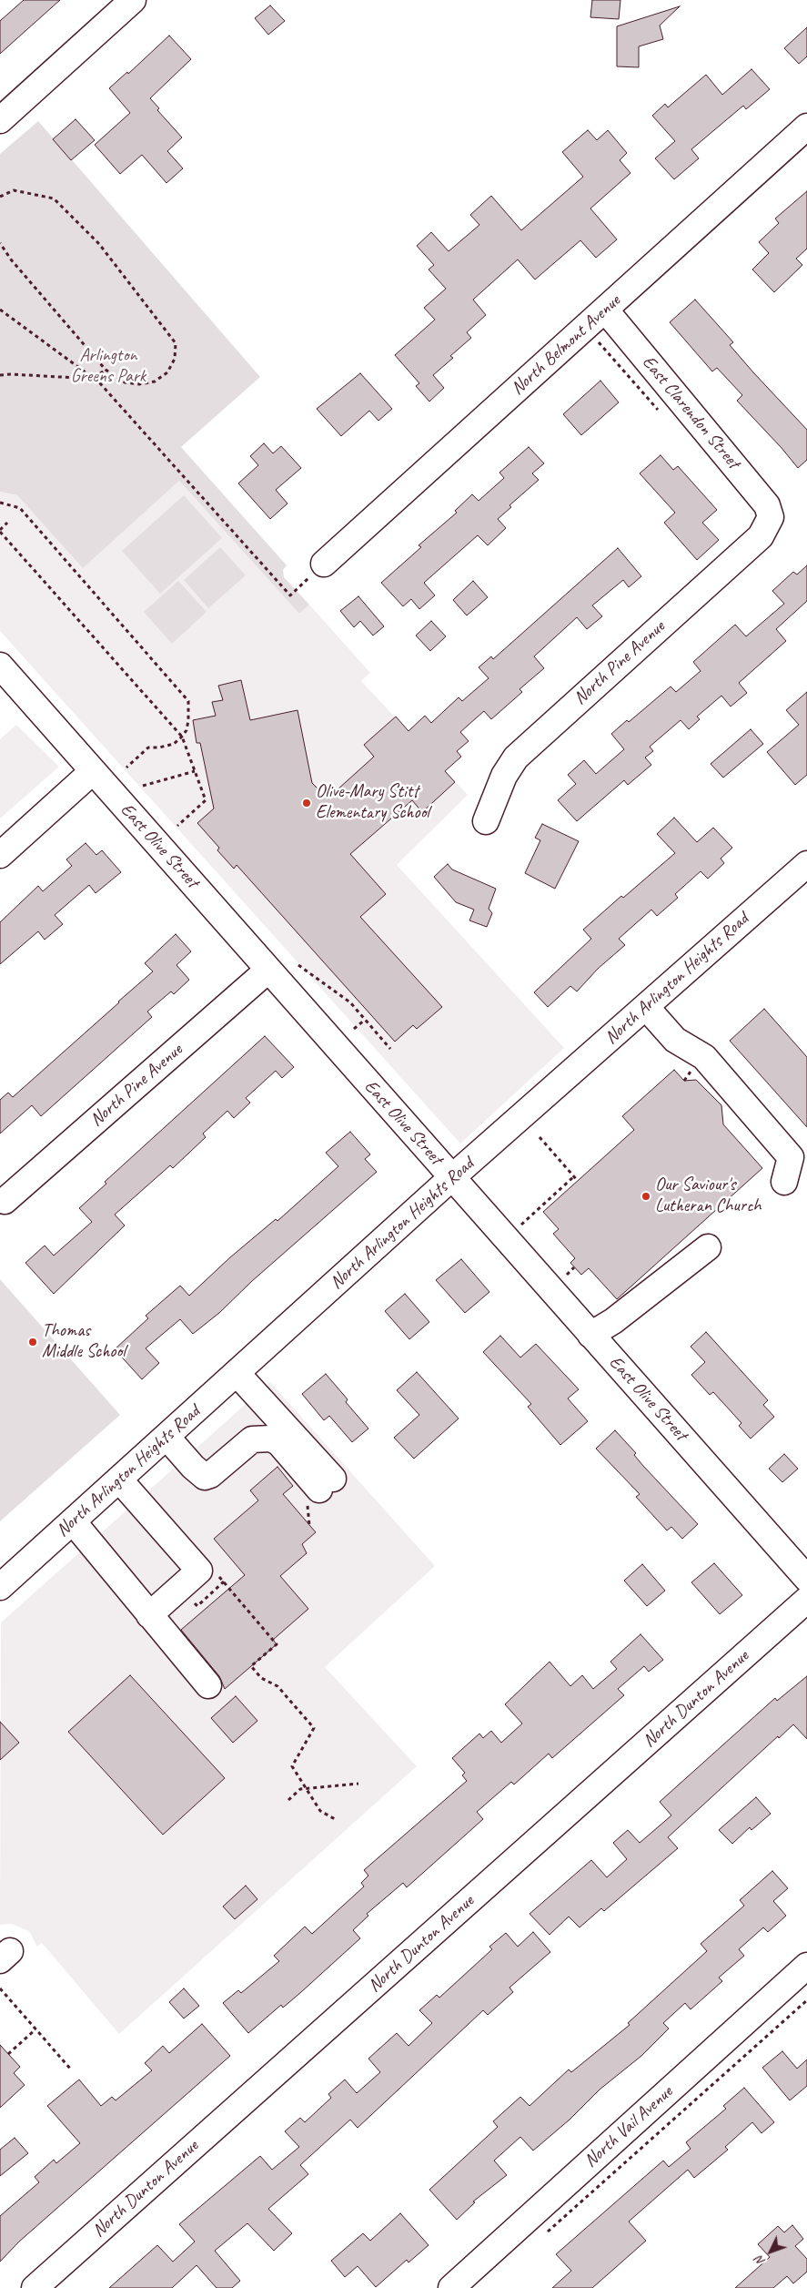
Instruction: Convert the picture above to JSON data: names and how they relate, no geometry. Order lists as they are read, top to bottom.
{
  "streets": {
    "street": [
      "North Belmont Avenue",
      "East Clarendon Street",
      "North Pine Avenue",
      "East Olive Street",
      "North Arlington Heights Road",
      "North Dunton Avenue",
      "North Vail Avenue"
    ]
  },
  "crossings": [
    ["North Belmont Avenue", "East Clarendon Street"],
    ["East Clarendon Street", "North Pine Avenue"],
    ["North Pine Avenue", "East Olive Street"],
    ["East Olive Street", "North Arlington Heights Road"]
  ],
  "parks": ["Arlington Greens Park"],
  "places": ["Olive-Mary Stitt Elementary School", "Our Saviour's Lutheran Church", "Thomas Middle School"],
  "north": "bottom left"
}
